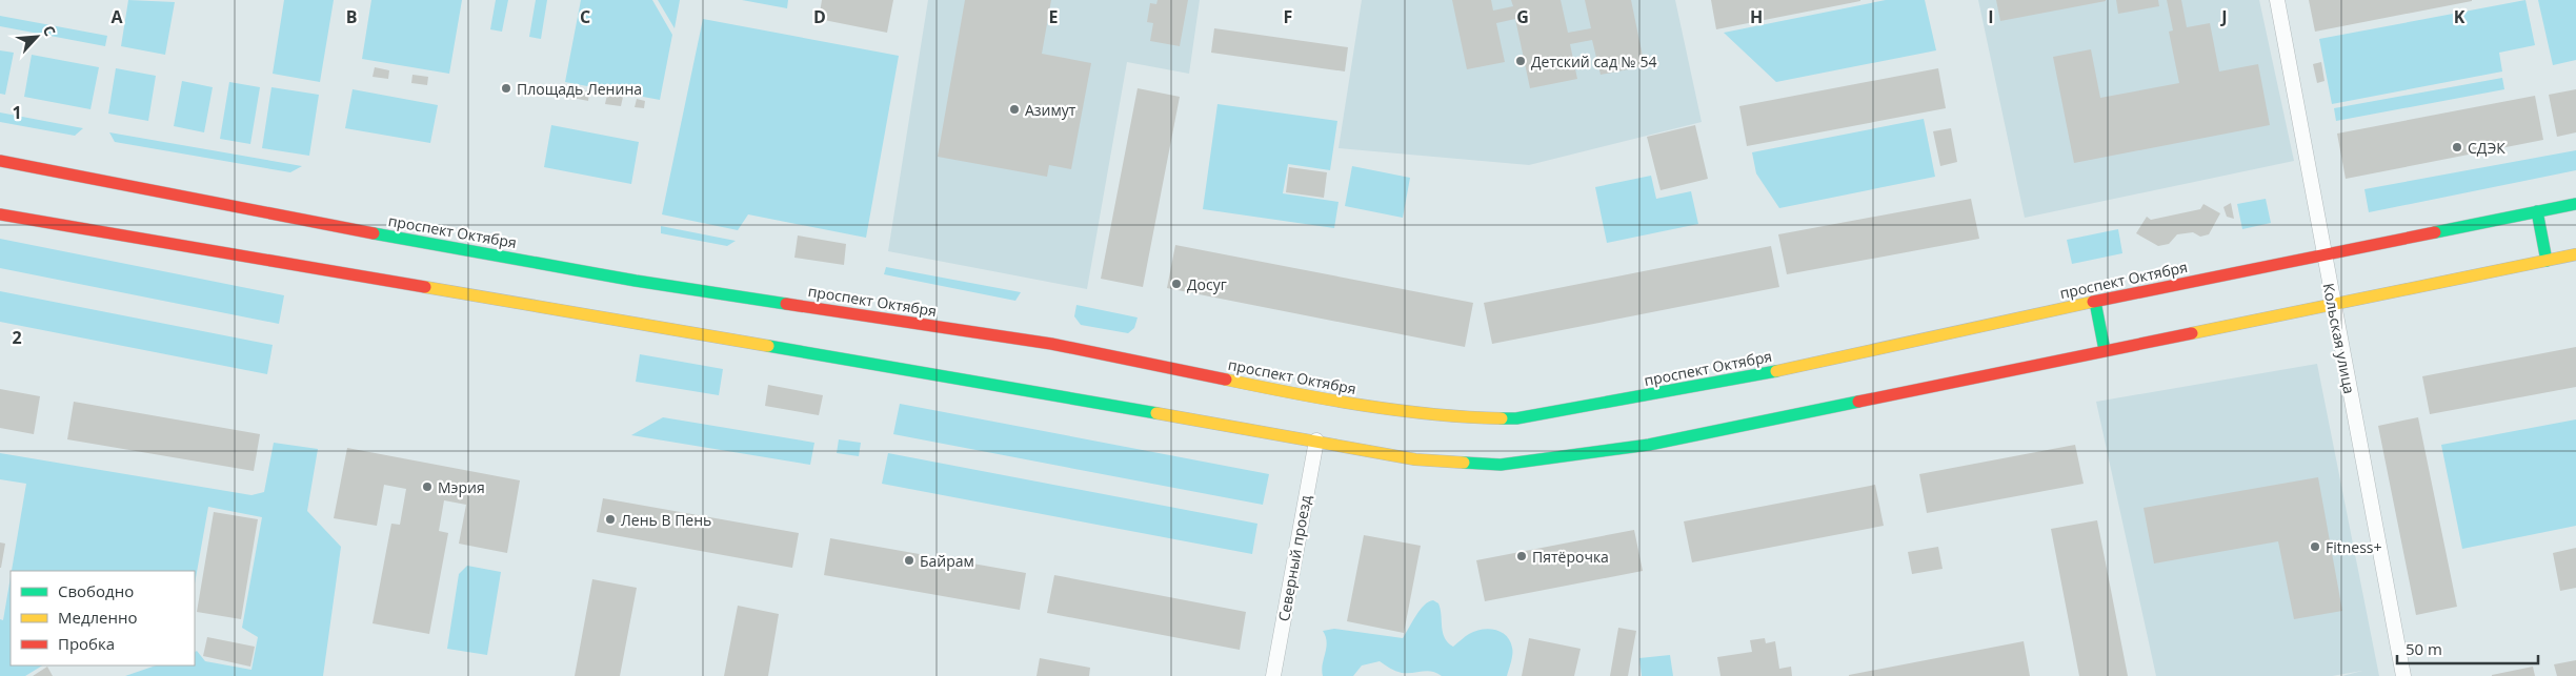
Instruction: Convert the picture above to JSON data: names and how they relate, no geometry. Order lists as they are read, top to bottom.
{
  "streets": {
    "main road": ["проспект Октября"],
    "street": ["Кольская улица", "Северный проезд"]
  },
  "crossings": [
    ["проспект Октября", "Кольская улица"]
  ],
  "places": [
    "Детский сад № 54",
    "Площадь Ленина",
    "Азимут",
    "СДЭК",
    "Досуг",
    "Мэрия",
    "Лень В Пень",
    "Fitness+",
    "Пятёрочка",
    "Байрам"
  ],
  "legend": ["Свободно", "Медленно", "Пробка"],
  "scale_bar": "50 m",
  "north": "top right",
  "grid": {
    "columns": [
      "A",
      "B",
      "C",
      "D",
      "E",
      "F",
      "G",
      "H",
      "I",
      "J",
      "K"
    ],
    "rows": ["1", "2"]
  }
}
